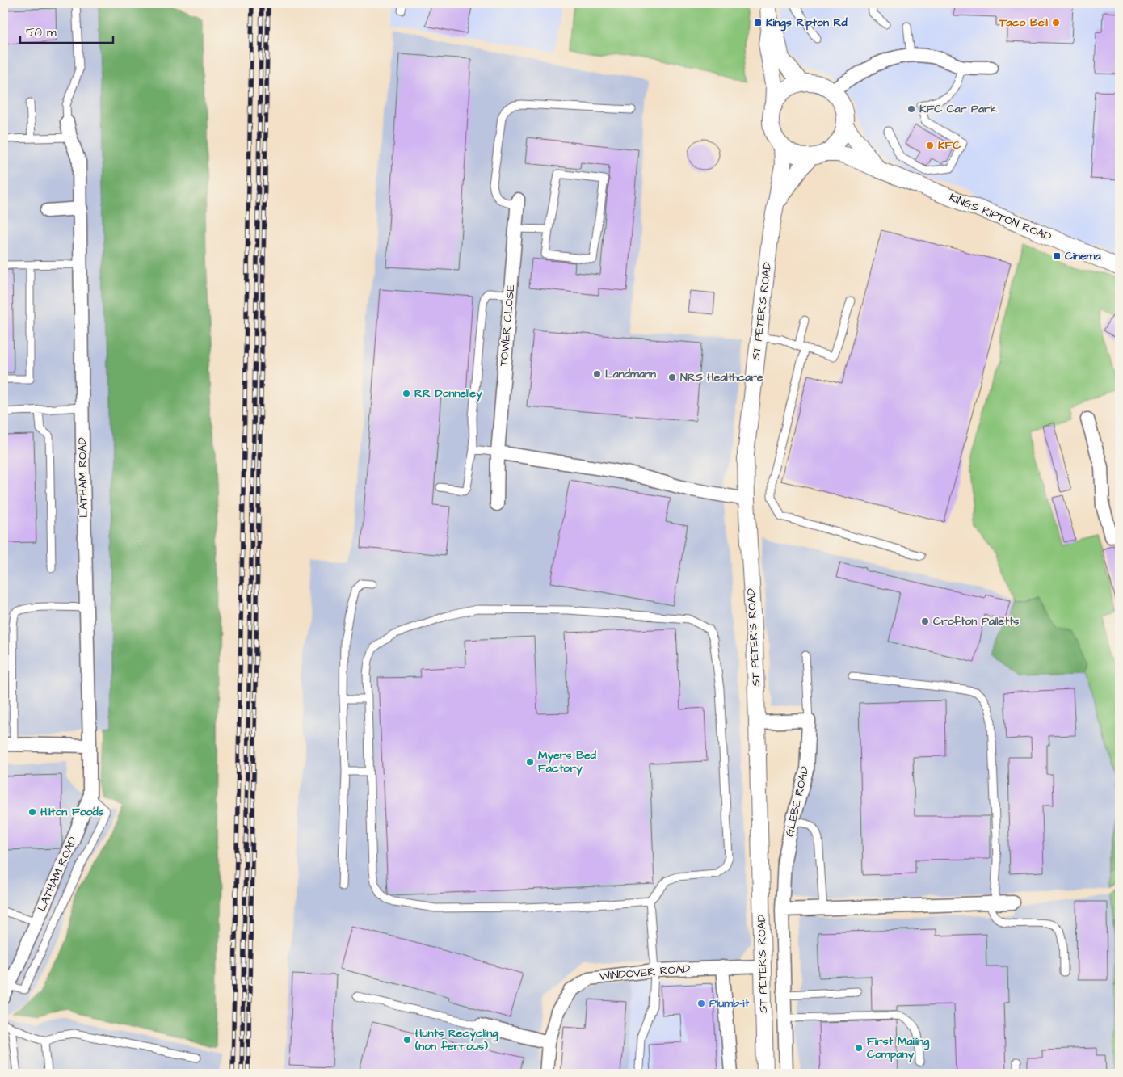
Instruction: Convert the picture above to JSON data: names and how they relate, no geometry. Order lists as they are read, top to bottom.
{
  "streets": {
    "street": [
      "KINGS RIPTON ROAD",
      "ST PETER'S ROAD",
      "TOWER CLOSE",
      "LATHAM ROAD",
      "GLEBE ROAD",
      "WINDOVER ROAD"
    ]
  },
  "crossings": [
    ["KINGS RIPTON ROAD", "ST PETER'S ROAD"],
    ["ST PETER'S ROAD", "WINDOVER ROAD"]
  ],
  "places": {
    "transit": ["Kings Ripton Rd", "Cinema"],
    "other": [
      "Taco Bell",
      "KFC Car Park",
      "KFC",
      "Landmann",
      "NRS Healthcare",
      "RR Donnelley",
      "Crofton Palletts",
      "Myers Bed Factory",
      "Hilton Foods",
      "Plumb-it",
      "Hunts Recycling (non ferrous)",
      "First Mailing Company"
    ]
  },
  "scale_bar": "50 m"
}
